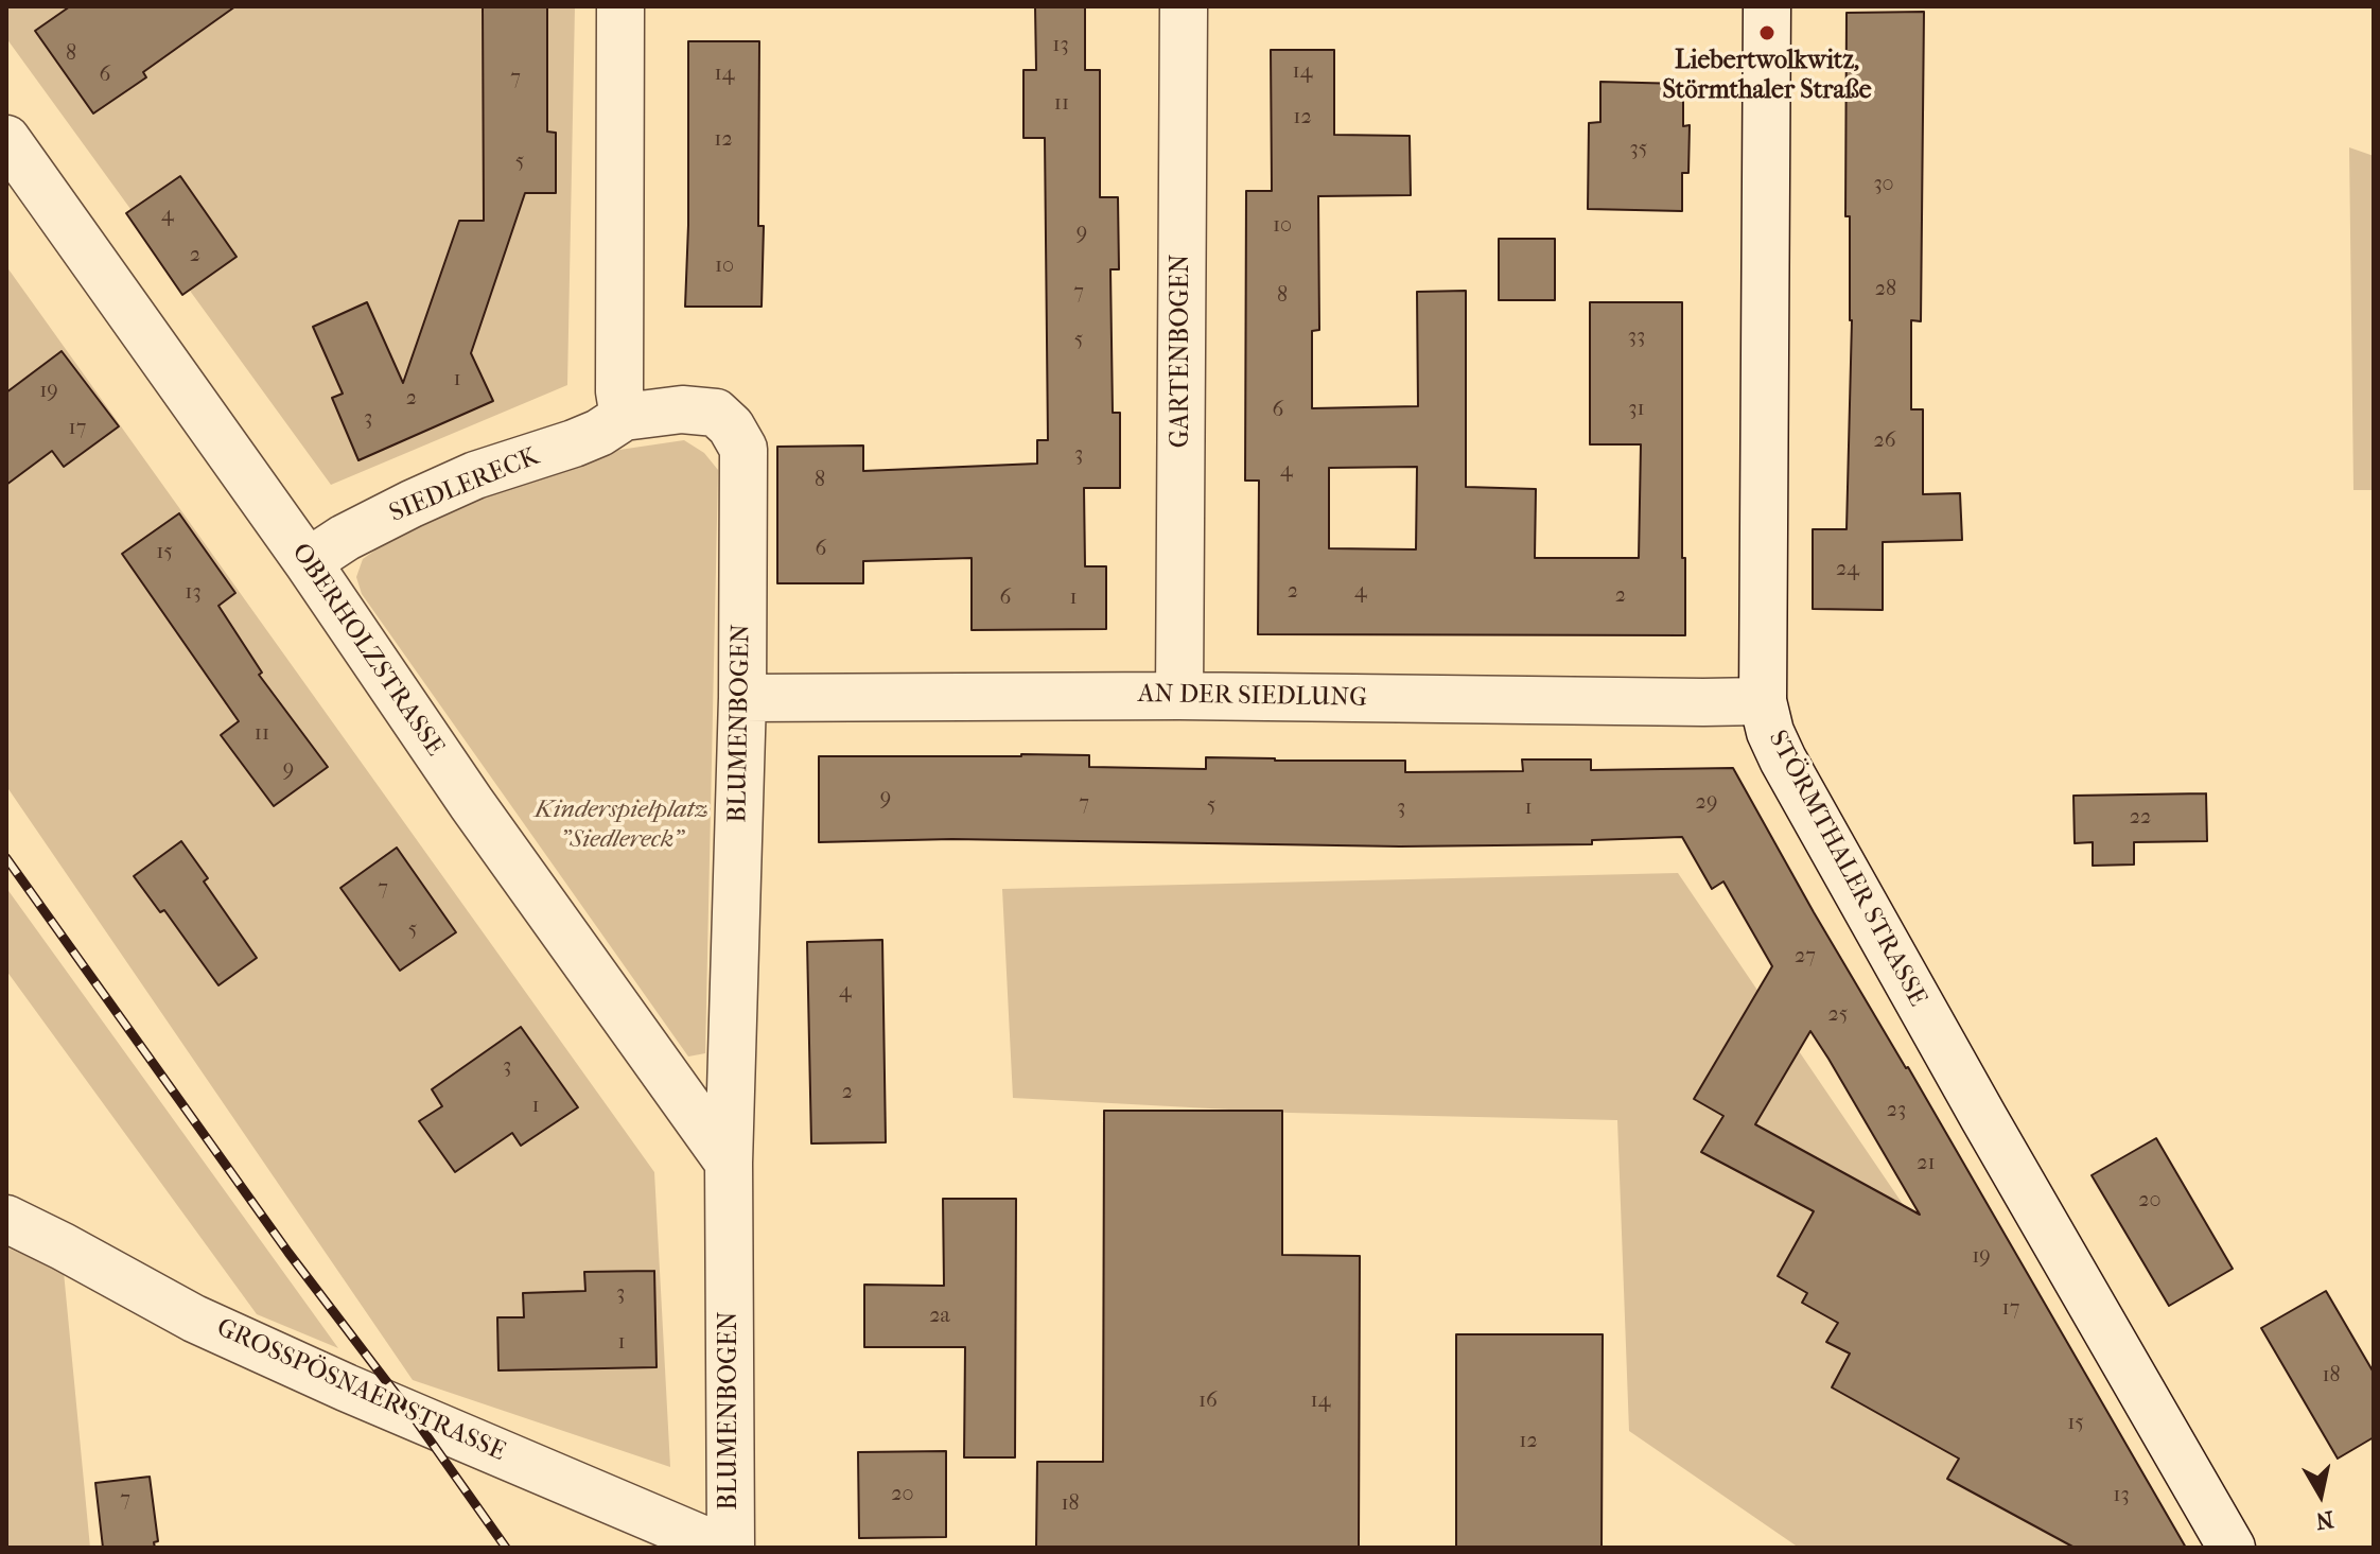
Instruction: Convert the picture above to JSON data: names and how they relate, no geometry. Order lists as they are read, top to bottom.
{
  "streets": {
    "street": [
      "GARTENBOGEN",
      "SIEDLERECK",
      "OBERHOLZSTRASSE",
      "AN DER SIEDLUNG",
      "BLUMENBOGEN",
      "STÖRMTHALER STRASSE",
      "GROSSPÖSNAER STRASSE"
    ]
  },
  "crossings": [
    ["GARTENBOGEN", "AN DER SIEDLUNG"],
    ["SIEDLERECK", "OBERHOLZSTRASSE"],
    ["SIEDLERECK", "BLUMENBOGEN"],
    ["OBERHOLZSTRASSE", "BLUMENBOGEN"],
    ["AN DER SIEDLUNG", "BLUMENBOGEN"],
    ["AN DER SIEDLUNG", "STÖRMTHALER STRASSE"]
  ],
  "parks": ["Kinderspielplatz \"Siedlereck\""],
  "places": ["Liebertwolkwitz, Störmthaler Straße"],
  "house_numbers": [
    "13",
    "8",
    "14",
    "14",
    "6",
    "7",
    "11",
    "12",
    "12",
    "35",
    "5",
    "30",
    "4",
    "10",
    "9",
    "2",
    "10",
    "28",
    "7",
    "8",
    "33",
    "5",
    "1",
    "19",
    "2",
    "31",
    "6",
    "3",
    "17",
    "26",
    "3",
    "4",
    "8",
    "6",
    "15",
    "24",
    "2",
    "4",
    "13",
    "2",
    "6",
    "1",
    "11",
    "9",
    "9",
    "29",
    "7",
    "5",
    "3",
    "1",
    "22",
    "7",
    "5",
    "27",
    "4",
    "25",
    "3",
    "2",
    "1",
    "23",
    "21",
    "20",
    "19",
    "3",
    "17",
    "2a",
    "1",
    "18",
    "16",
    "14",
    "15",
    "12",
    "20",
    "13",
    "7",
    "18"
  ],
  "north": "bottom"
}
